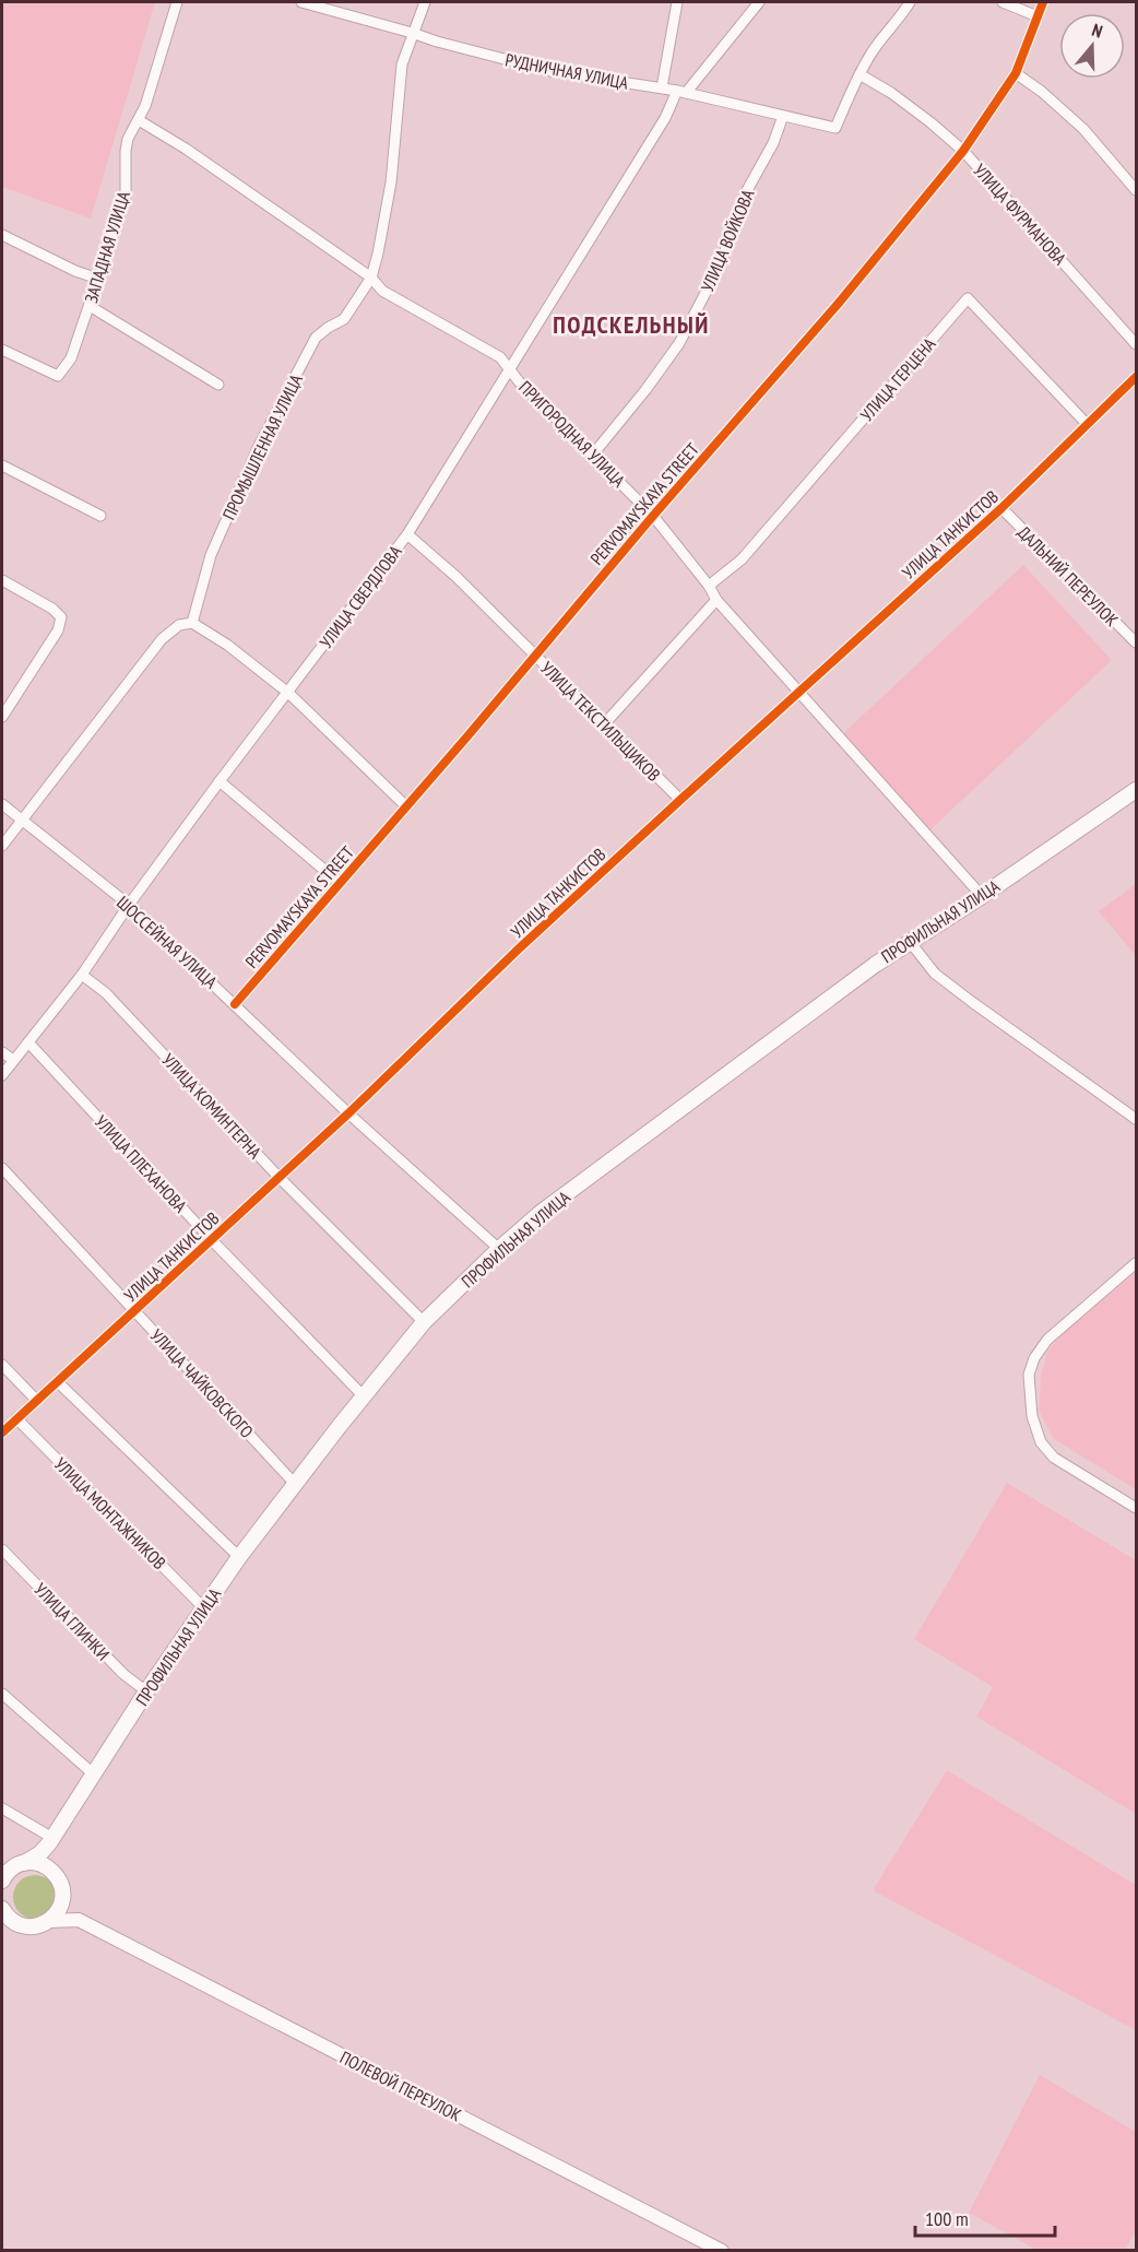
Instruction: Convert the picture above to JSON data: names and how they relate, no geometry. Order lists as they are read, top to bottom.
{
  "streets": {
    "main road": ["ПРОФИЛЬНАЯ УЛИЦА"],
    "street": [
      "РУДНИЧНАЯ УЛИЦА",
      "УЛИЦА ФУРМАНОВА",
      "УЛИЦА ВОЙКОВА",
      "ЗАПАДНАЯ УЛИЦА",
      "УЛИЦА ГЕРЦЕНА",
      "ПРИГОРОДНАЯ УЛИЦА",
      "ПРОМЫШЛЕННАЯ УЛИЦА",
      "PERVOMAYSKAYA STREET",
      "УЛИЦА ТАНКИСТОВ",
      "ДАЛЬНИЙ ПЕРЕУЛОК",
      "УЛИЦА СВЕРДЛОВА",
      "УЛИЦА ТЕКСТИЛЬЩИКОВ",
      "ШОССЕЙНАЯ УЛИЦА",
      "УЛИЦА КОМИНТЕРНА",
      "УЛИЦА ПЛЕХАНОВА",
      "УЛИЦА ЧАЙКОВСКОГО",
      "УЛИЦА МОНТАЖНИКОВ",
      "УЛИЦА ГЛИНКИ",
      "ПОЛЕВОЙ ПЕРЕУЛОК"
    ]
  },
  "crossings": [
    ["РУДНИЧНАЯ УЛИЦА", "УЛИЦА ФУРМАНОВА"],
    ["РУДНИЧНАЯ УЛИЦА", "УЛИЦА ВОЙКОВА"],
    ["РУДНИЧНАЯ УЛИЦА", "ПРОМЫШЛЕННАЯ УЛИЦА"],
    ["РУДНИЧНАЯ УЛИЦА", "УЛИЦА СВЕРДЛОВА"],
    ["УЛИЦА ФУРМАНОВА", "PERVOMAYSKAYA STREET"],
    ["УЛИЦА ВОЙКОВА", "ПРИГОРОДНАЯ УЛИЦА"],
    ["ЗАПАДНАЯ УЛИЦА", "ПРИГОРОДНАЯ УЛИЦА"],
    ["УЛИЦА ГЕРЦЕНА", "ПРИГОРОДНАЯ УЛИЦА"],
    ["УЛИЦА ГЕРЦЕНА", "УЛИЦА ТАНКИСТОВ"],
    ["ПРИГОРОДНАЯ УЛИЦА", "ПРОМЫШЛЕННАЯ УЛИЦА"],
    ["ПРИГОРОДНАЯ УЛИЦА", "PERVOMAYSKAYA STREET"],
    ["ПРИГОРОДНАЯ УЛИЦА", "УЛИЦА ТАНКИСТОВ"],
    ["ПРИГОРОДНАЯ УЛИЦА", "УЛИЦА СВЕРДЛОВА"],
    ["ПРИГОРОДНАЯ УЛИЦА", "ПРОФИЛЬНАЯ УЛИЦА"],
    ["PERVOMAYSKAYA STREET", "УЛИЦА СВЕРДЛОВА"],
    ["PERVOMAYSKAYA STREET", "УЛИЦА ТЕКСТИЛЬЩИКОВ"],
    ["PERVOMAYSKAYA STREET", "ШОССЕЙНАЯ УЛИЦА"],
    ["УЛИЦА ТАНКИСТОВ", "ДАЛЬНИЙ ПЕРЕУЛОК"],
    ["УЛИЦА ТАНКИСТОВ", "УЛИЦА ТЕКСТИЛЬЩИКОВ"],
    ["УЛИЦА ТАНКИСТОВ", "ШОССЕЙНАЯ УЛИЦА"],
    ["УЛИЦА ТАНКИСТОВ", "УЛИЦА КОМИНТЕРНА"],
    ["УЛИЦА ТАНКИСТОВ", "УЛИЦА ПЛЕХАНОВА"],
    ["УЛИЦА ТАНКИСТОВ", "УЛИЦА ЧАЙКОВСКОГО"],
    ["УЛИЦА ТАНКИСТОВ", "УЛИЦА МОНТАЖНИКОВ"],
    ["УЛИЦА СВЕРДЛОВА", "УЛИЦА ТЕКСТИЛЬЩИКОВ"],
    ["УЛИЦА СВЕРДЛОВА", "ШОССЕЙНАЯ УЛИЦА"],
    ["УЛИЦА СВЕРДЛОВА", "УЛИЦА КОМИНТЕРНА"],
    ["УЛИЦА СВЕРДЛОВА", "УЛИЦА ПЛЕХАНОВА"],
    ["ПРОФИЛЬНАЯ УЛИЦА", "ШОССЕЙНАЯ УЛИЦА"],
    ["ПРОФИЛЬНАЯ УЛИЦА", "УЛИЦА КОМИНТЕРНА"],
    ["ПРОФИЛЬНАЯ УЛИЦА", "УЛИЦА ПЛЕХАНОВА"],
    ["ПРОФИЛЬНАЯ УЛИЦА", "УЛИЦА ЧАЙКОВСКОГО"],
    ["ПРОФИЛЬНАЯ УЛИЦА", "УЛИЦА МОНТАЖНИКОВ"],
    ["ПРОФИЛЬНАЯ УЛИЦА", "УЛИЦА ГЛИНКИ"]
  ],
  "districts": ["ПОДСКЕЛЬНЫЙ"],
  "scale_bar": "100 m",
  "north": "top"
}
